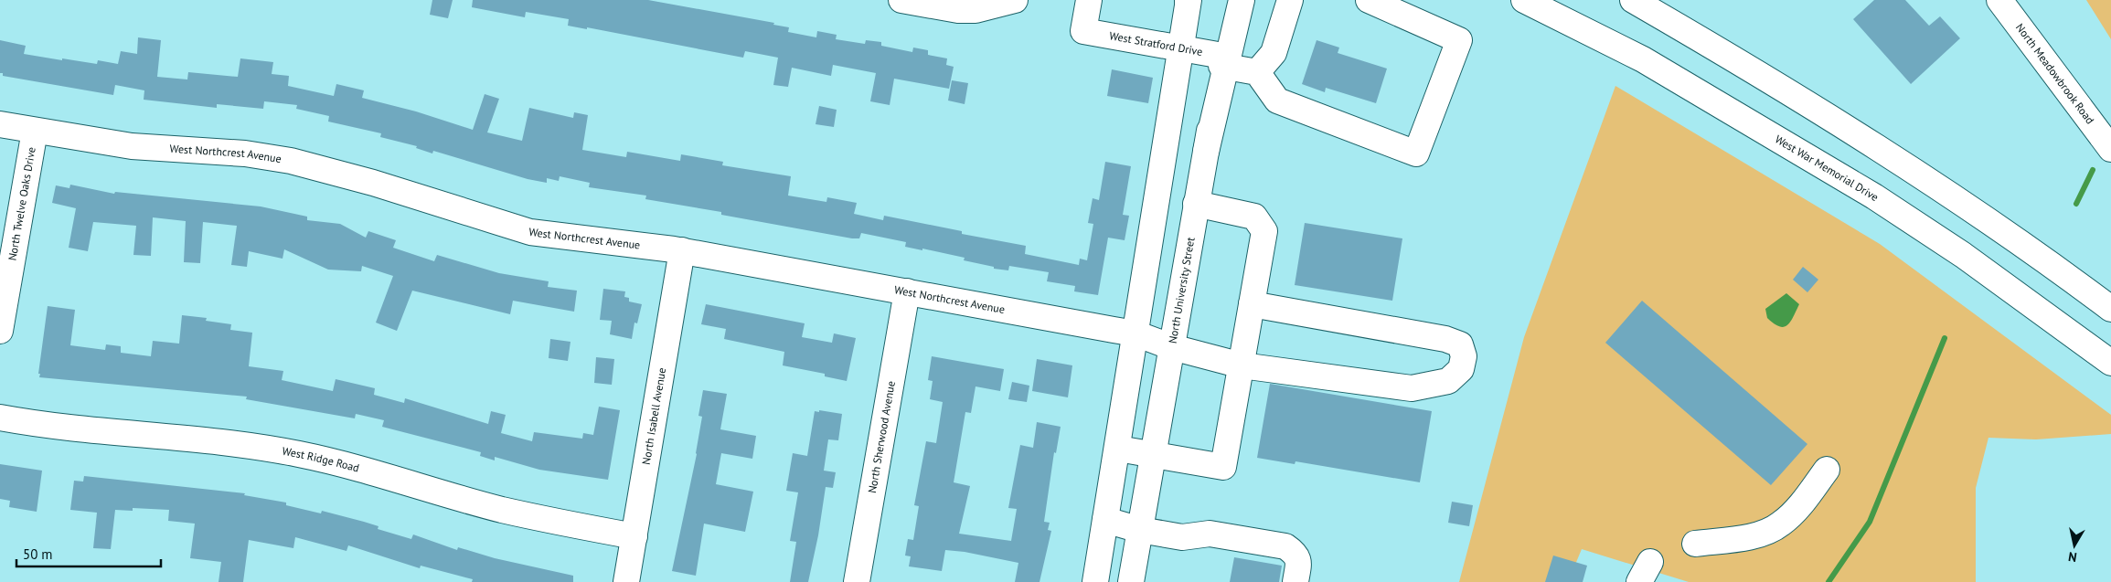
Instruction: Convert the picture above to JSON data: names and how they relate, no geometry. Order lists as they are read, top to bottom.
{
  "streets": {
    "main road": [
      "West Stratford Drive",
      "North Meadowbrook Road",
      "West Northcrest Avenue",
      "West War Memorial Drive",
      "North Twelve Oaks Drive",
      "North University Street",
      "North Isabell Avenue",
      "North Sherwood Avenue",
      "West Ridge Road"
    ]
  },
  "crossings": [
    ["West Stratford Drive", "North University Street"],
    ["West Northcrest Avenue", "North Twelve Oaks Drive"],
    ["West Northcrest Avenue", "North University Street"],
    ["West Northcrest Avenue", "North Isabell Avenue"],
    ["West Northcrest Avenue", "North Sherwood Avenue"],
    ["North Isabell Avenue", "West Ridge Road"]
  ],
  "scale_bar": "50 m",
  "north": "bottom"
}
